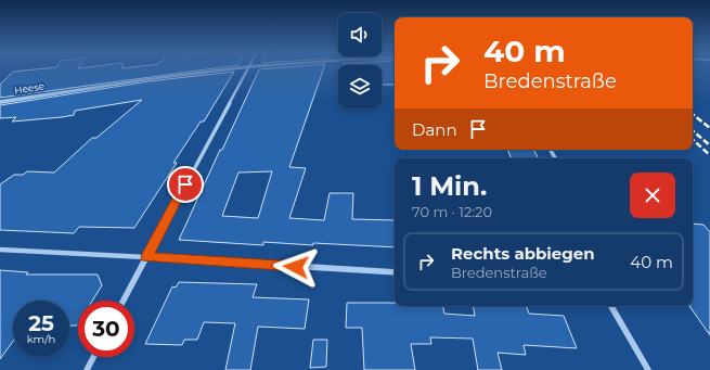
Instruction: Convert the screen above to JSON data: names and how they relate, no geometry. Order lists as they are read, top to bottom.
{
  "streets": {
    "street": ["Heese"]
  },
  "page": {
    "turn": ["40 m", "Bredenstraße"],
    "then": "Dann",
    "heading": ["1 Min.", "70 m · 12:20"],
    "list": [
      {
        "name": "Rechts abbiegen",
        "note": "Bredenstraße",
        "value": "40 m"
      }
    ],
    "speed": "25 km/h",
    "limit": "30"
  }
}
